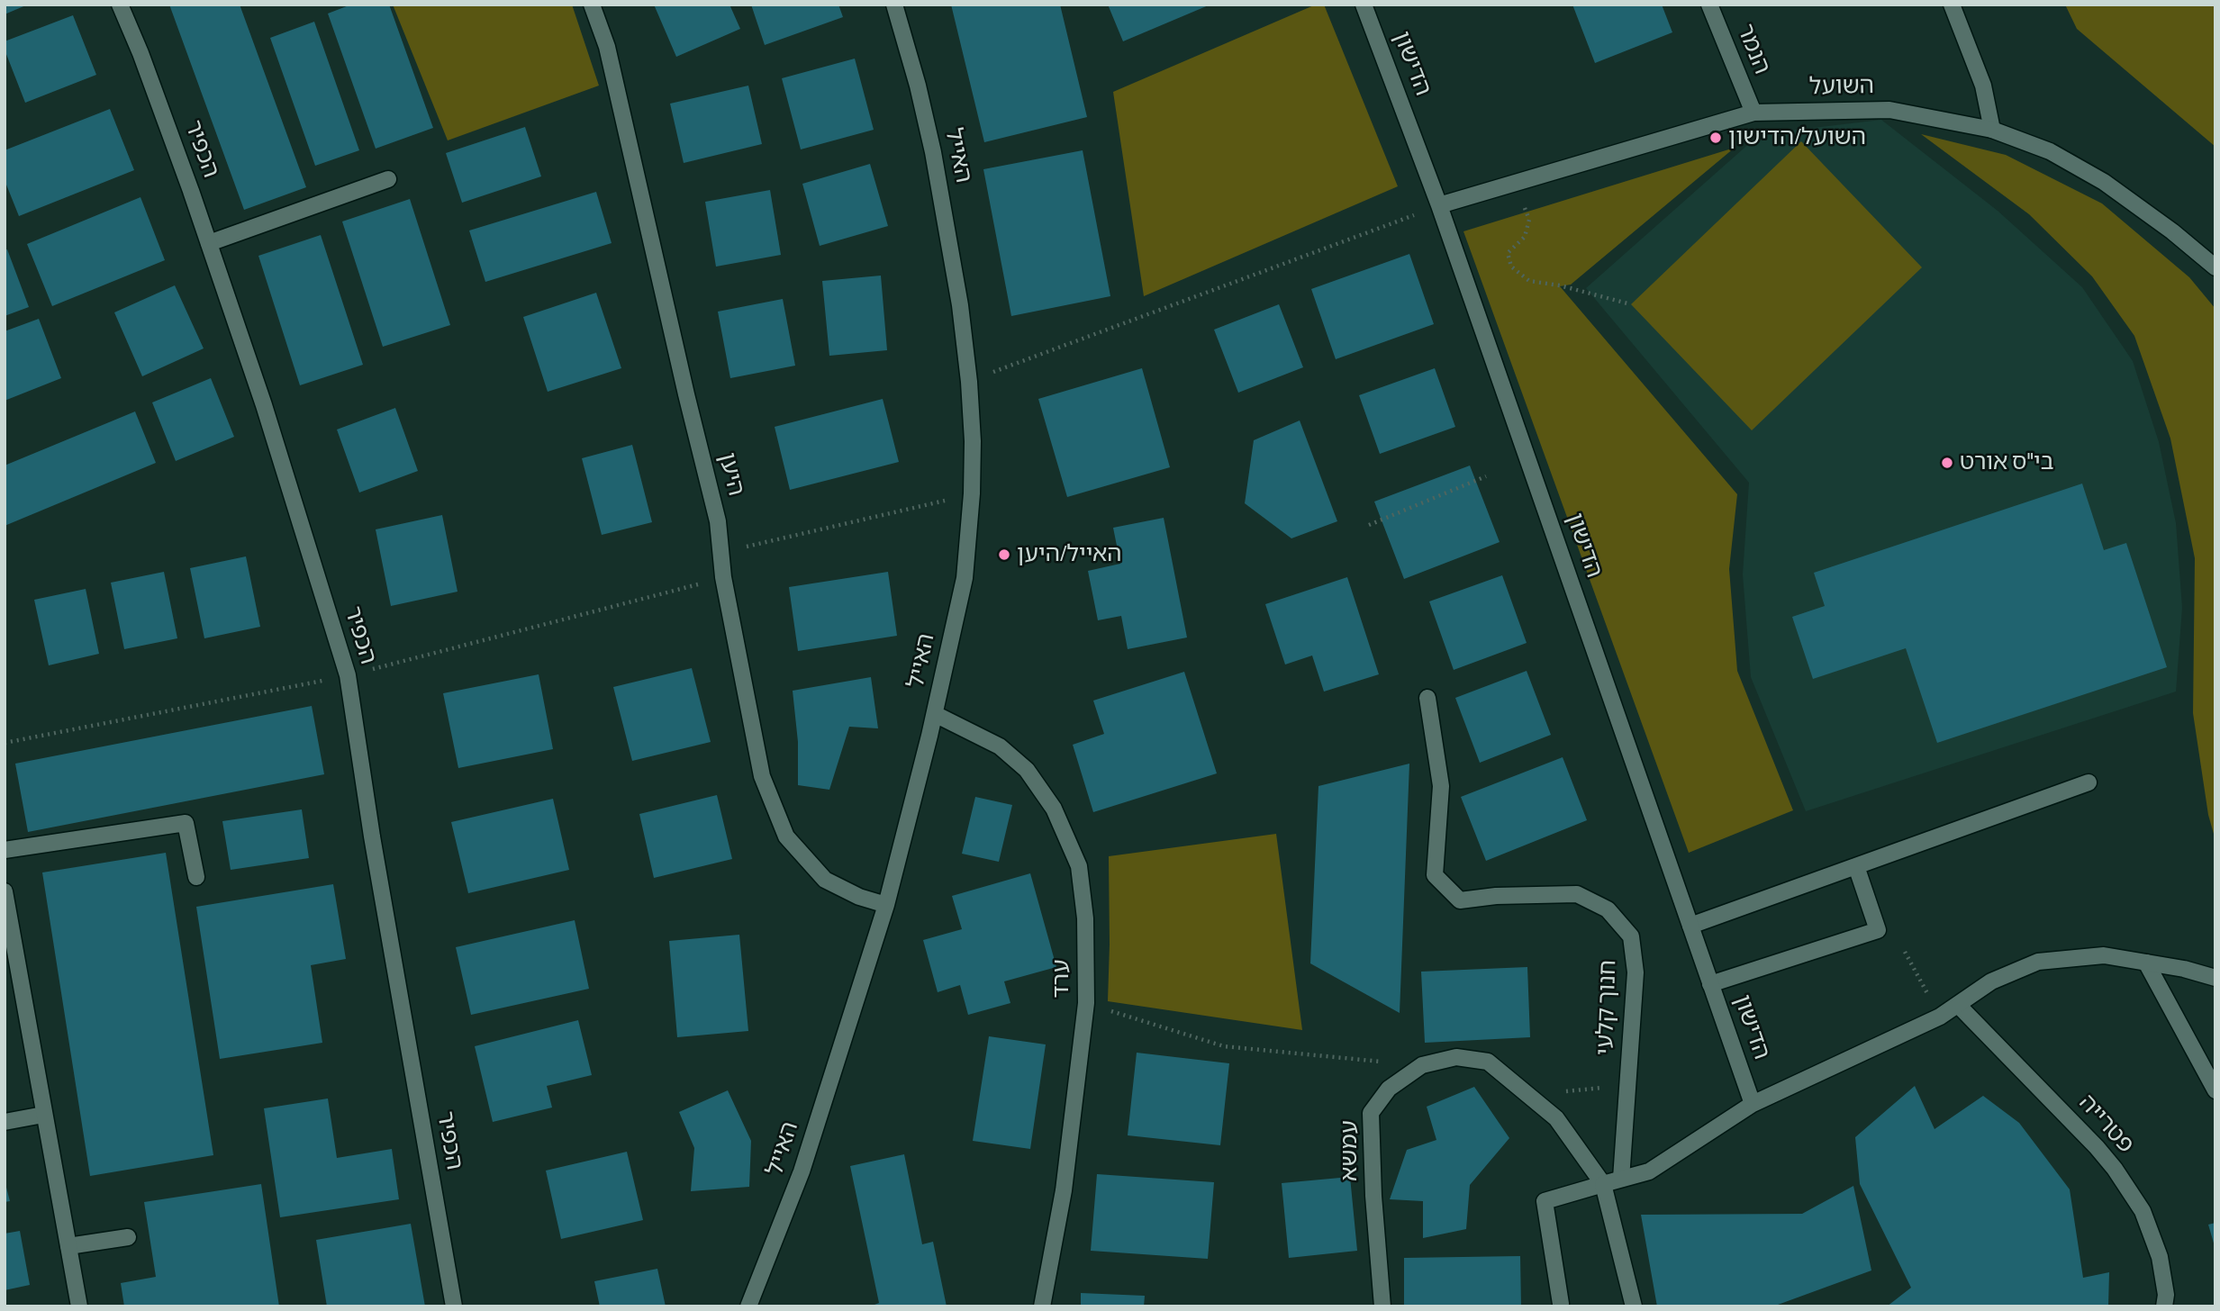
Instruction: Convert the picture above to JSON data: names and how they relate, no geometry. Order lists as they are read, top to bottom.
{
  "streets": {
    "street": [
      "הנמר",
      "הדישון",
      "השועל",
      "הכפיר",
      "האייל",
      "היען",
      "ערד",
      "חנוך קלעי",
      "פטרייה",
      "עמשא"
    ]
  },
  "crossings": [
    ["הנמר", "השועל"],
    ["הדישון", "השועל"],
    ["האייל", "היען"],
    ["האייל", "ערד"]
  ],
  "places": ["השועל/הדישון", "בי\"ס אורט", "האייל/היען"]
}
